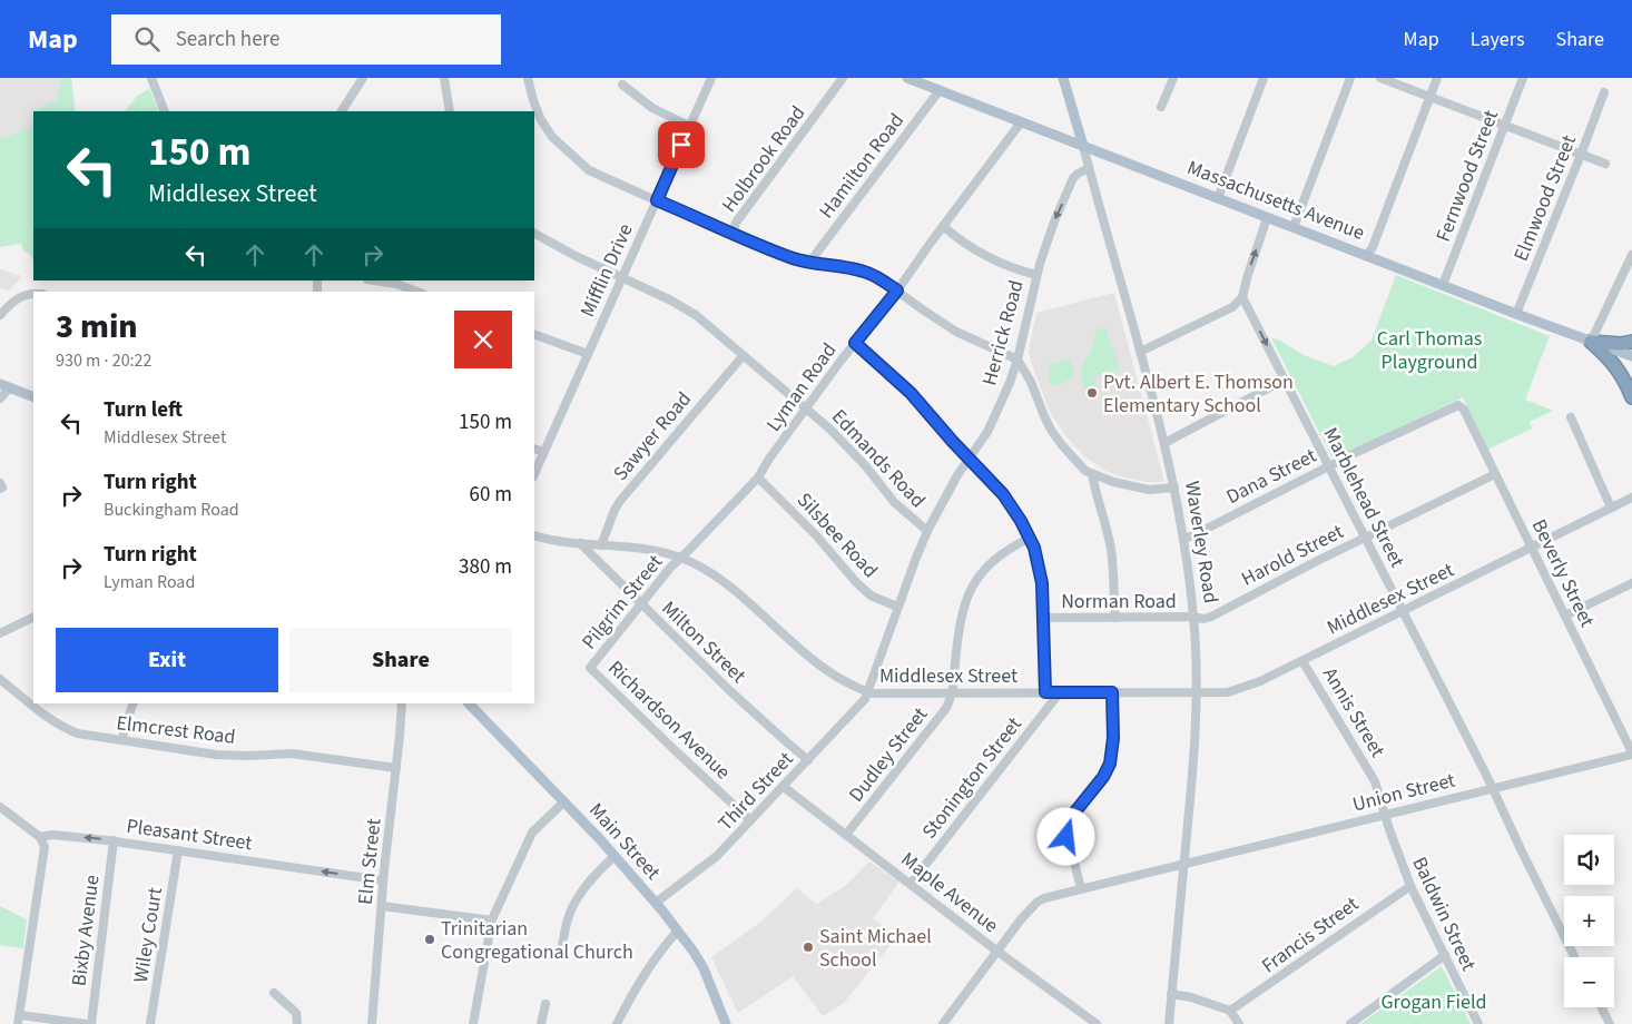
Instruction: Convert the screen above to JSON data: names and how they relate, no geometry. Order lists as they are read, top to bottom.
{
  "streets": {
    "main road": ["Massachusetts Avenue", "Waverley Road", "Main Street"],
    "street": [
      "Holbrook Road",
      "Hamilton Road",
      "Fernwood Street",
      "Elmwood Street",
      "Mifflin Drive",
      "Herrick Road",
      "Lyman Road",
      "Sawyer Road",
      "Edmands Road",
      "Dana Street",
      "Marblehead Street",
      "Silsbee Road",
      "Harold Street",
      "Beverly Street",
      "Middlesex Street",
      "Norman Road",
      "Pilgrim Street",
      "Milton Street",
      "Annis Street",
      "Richardson Avenue",
      "Elmcrest Road",
      "Dudley Street",
      "Stonington Street",
      "Third Street",
      "Union Street",
      "Pleasant Street",
      "Elm Street",
      "Maple Avenue",
      "Baldwin Street",
      "Bixby Avenue",
      "Wiley Court",
      "Francis Street"
    ]
  },
  "crossings": [
    ["Hamilton Road", "Massachusetts Avenue"],
    ["Fernwood Street", "Massachusetts Avenue"],
    ["Elmwood Street", "Massachusetts Avenue"],
    ["Massachusetts Avenue", "Lyman Road"],
    ["Massachusetts Avenue", "Waverley Road"],
    ["Mifflin Drive", "Edmands Road"],
    ["Herrick Road", "Edmands Road"],
    ["Herrick Road", "Silsbee Road"],
    ["Herrick Road", "Waverley Road"],
    ["Herrick Road", "Middlesex Street"],
    ["Herrick Road", "Third Street"],
    ["Lyman Road", "Edmands Road"],
    ["Lyman Road", "Silsbee Road"],
    ["Lyman Road", "Middlesex Street"],
    ["Lyman Road", "Pilgrim Street"],
    ["Sawyer Road", "Edmands Road"],
    ["Sawyer Road", "Middlesex Street"],
    ["Dana Street", "Marblehead Street"],
    ["Dana Street", "Waverley Road"],
    ["Dana Street", "Beverly Street"],
    ["Marblehead Street", "Harold Street"],
    ["Marblehead Street", "Middlesex Street"],
    ["Marblehead Street", "Union Street"],
    ["Waverley Road", "Harold Street"],
    ["Waverley Road", "Middlesex Street"],
    ["Waverley Road", "Norman Road"],
    ["Waverley Road", "Union Street"],
    ["Harold Street", "Beverly Street"],
    ["Harold Street", "Norman Road"],
    ["Beverly Street", "Middlesex Street"],
    ["Beverly Street", "Union Street"],
    ["Middlesex Street", "Pilgrim Street"],
    ["Middlesex Street", "Milton Street"],
    ["Middlesex Street", "Annis Street"],
    ["Middlesex Street", "Dudley Street"],
    ["Middlesex Street", "Stonington Street"],
    ["Middlesex Street", "Third Street"],
    ["Pilgrim Street", "Milton Street"],
    ["Pilgrim Street", "Richardson Avenue"],
    ["Milton Street", "Third Street"],
    ["Annis Street", "Union Street"],
    ["Annis Street", "Baldwin Street"],
    ["Richardson Avenue", "Third Street"],
    ["Elmcrest Road", "Elm Street"],
    ["Dudley Street", "Maple Avenue"],
    ["Stonington Street", "Maple Avenue"],
    ["Third Street", "Main Street"],
    ["Third Street", "Maple Avenue"],
    ["Union Street", "Maple Avenue"],
    ["Union Street", "Baldwin Street"],
    ["Pleasant Street", "Elm Street"],
    ["Pleasant Street", "Bixby Avenue"],
    ["Pleasant Street", "Wiley Court"],
    ["Baldwin Street", "Francis Street"]
  ],
  "one_way": ["Pleasant Street"],
  "parks": ["Carl Thomas Playground", "Grogan Field"],
  "places": ["Pvt. Albert E. Thomson Elementary School", "Trinitarian Congregational Church", "Saint Michael School"],
  "page": {
    "header": "Map",
    "search": "Search here",
    "nav": ["Map", "Layers", "Share"],
    "turn": ["150 m", "Middlesex Street"],
    "heading": ["3 min", "930 m · 20:22"],
    "list": [
      {
        "name": "Turn left",
        "note": "Middlesex Street",
        "value": "150 m"
      },
      {
        "name": "Turn right",
        "note": "Buckingham Road",
        "value": "60 m"
      },
      {
        "name": "Turn right",
        "note": "Lyman Road",
        "value": "380 m"
      }
    ],
    "buttons": ["Exit", "Share"],
    "map_buttons": ["+", "−"]
  }
}
